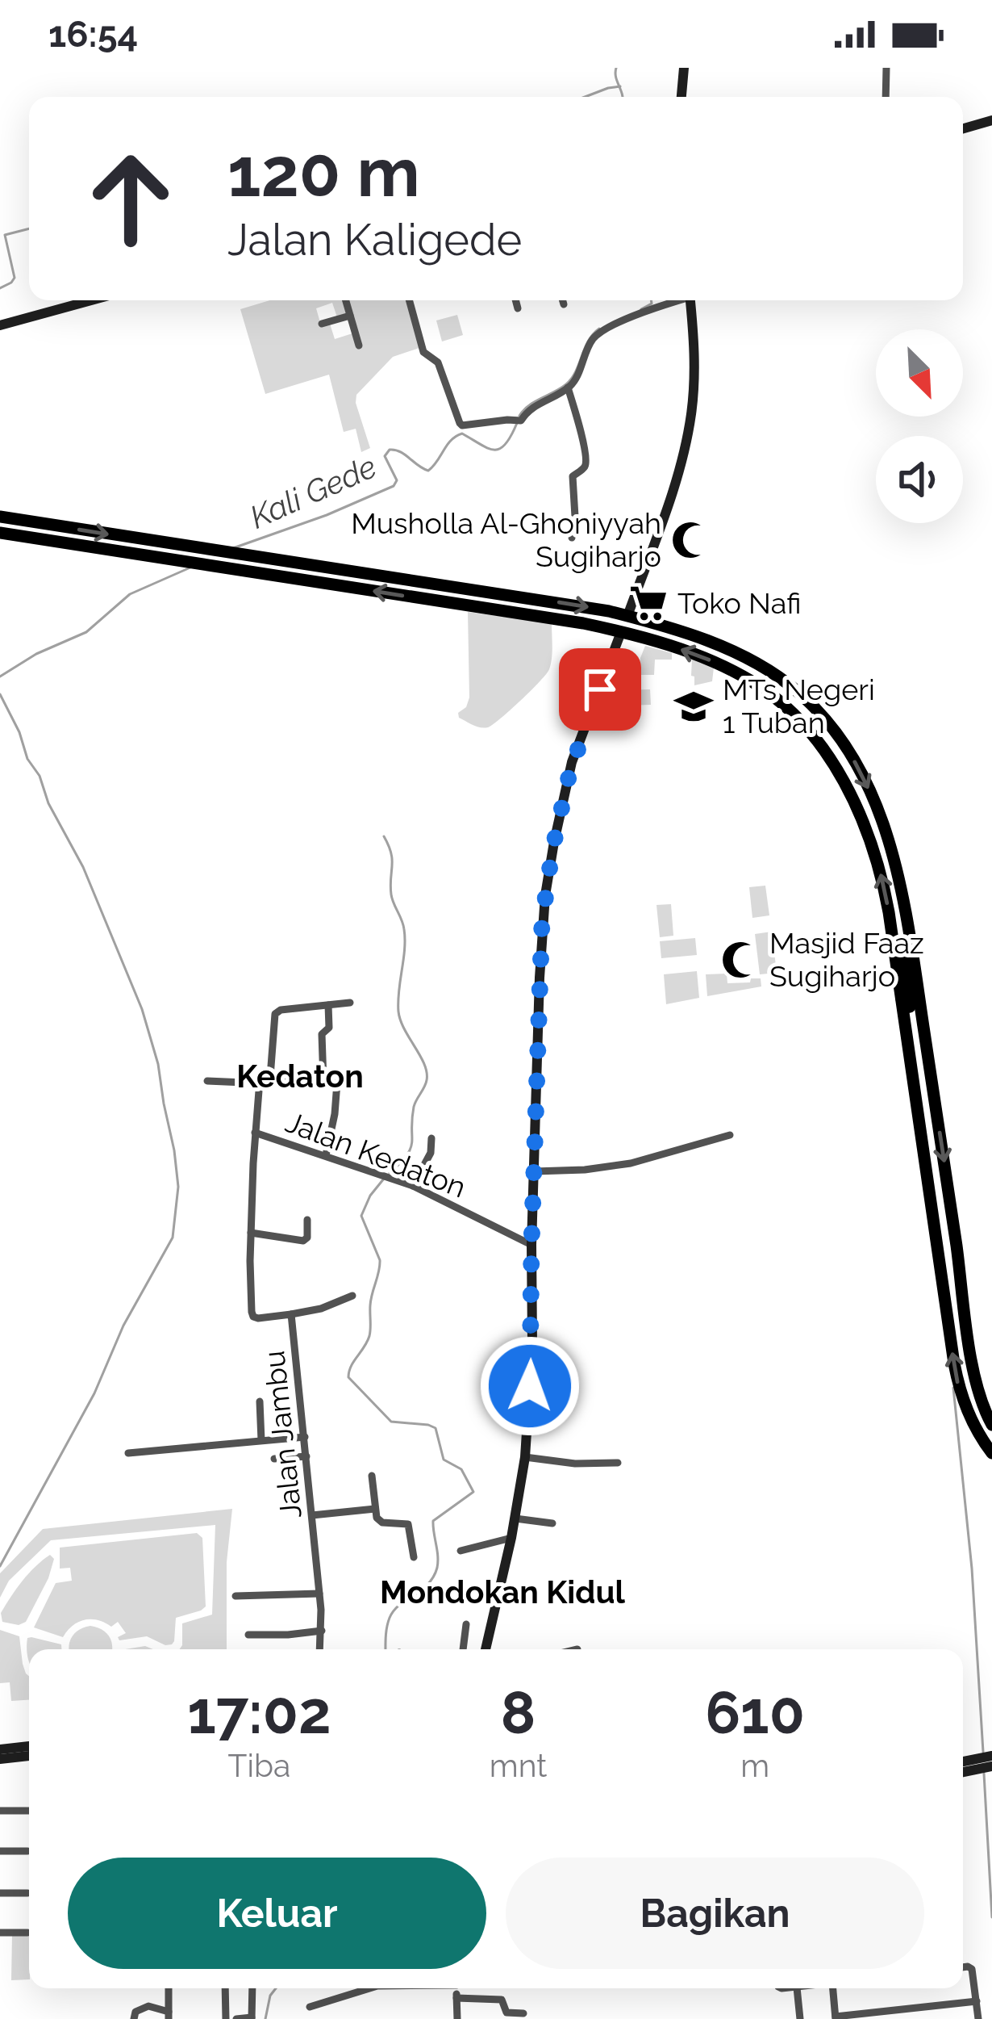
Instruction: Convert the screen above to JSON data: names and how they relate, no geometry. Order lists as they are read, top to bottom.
{
  "streets": {
    "street": ["Jalan Kedaton", "Jalan Jambu"]
  },
  "crossings": [
    ["Jalan Kedaton", "Jalan Jambu"]
  ],
  "districts": ["Kedaton", "Mondokan Kidul"],
  "water": ["Kali Gede"],
  "places": {
    "mosque": ["Musholla Al-Ghoniyyah Sugiharjo", "Masjid Faaz Sugiharjo"],
    "supermarket": ["Toko Nafi"],
    "school or university": ["MTs Negeri 1 Tuban"]
  },
  "north": "bottom right",
  "page": {
    "status": "16:54",
    "turn": ["120 m", "Jalan Kaligede"],
    "eta": [
      "17:02",
      "Tiba",
      "8",
      "mnt",
      "610",
      "m"
    ],
    "buttons": ["Keluar", "Bagikan"]
  }
}
